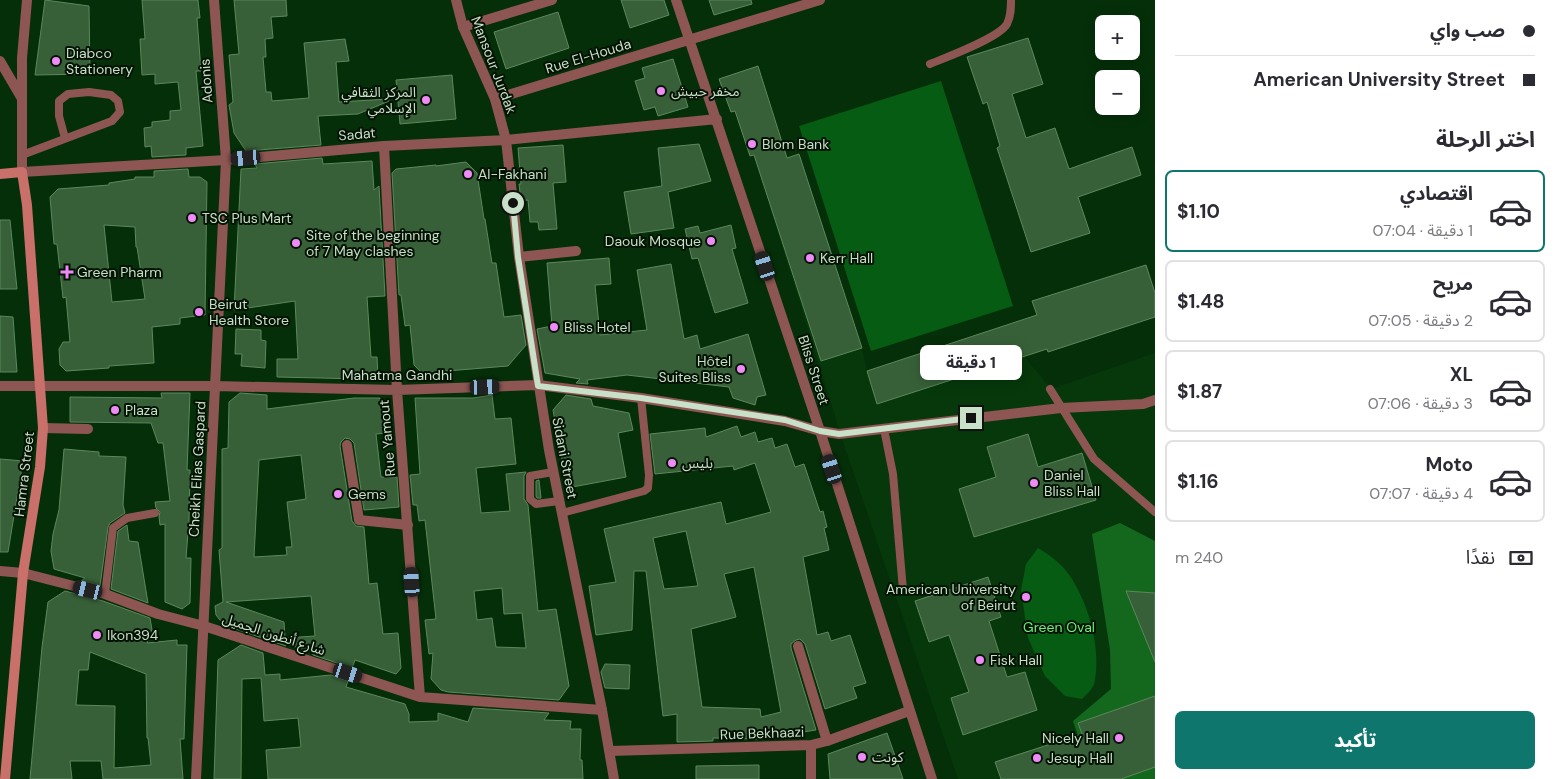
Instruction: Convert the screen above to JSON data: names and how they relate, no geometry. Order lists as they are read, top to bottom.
{
  "streets": {
    "main road": ["Sadat", "Hamra Street"],
    "street": [
      "Rue El-Houda",
      "Mansour Jurdak",
      "Adonis",
      "Bliss Street",
      "Mahatma Gandhi",
      "Rue Yamout",
      "Sidani Street",
      "Cheikh Elias Gaspard",
      "شارع أنطون الجميل",
      "Rue Bekhaazi"
    ]
  },
  "crossings": [
    ["Rue El-Houda", "Mansour Jurdak"],
    ["Rue El-Houda", "Bliss Street"],
    ["Mansour Jurdak", "Sadat"],
    ["Mansour Jurdak", "Sidani Street"],
    ["Adonis", "Sadat"],
    ["Adonis", "Cheikh Elias Gaspard"],
    ["Sadat", "Bliss Street"],
    ["Sadat", "Rue Yamout"],
    ["Sadat", "Sidani Street"],
    ["Sadat", "Cheikh Elias Gaspard"],
    ["Sadat", "Hamra Street"],
    ["Bliss Street", "Mahatma Gandhi"],
    ["Bliss Street", "Rue Bekhaazi"],
    ["Mahatma Gandhi", "Rue Yamout"],
    ["Mahatma Gandhi", "Sidani Street"],
    ["Mahatma Gandhi", "Cheikh Elias Gaspard"],
    ["Mahatma Gandhi", "Hamra Street"],
    ["Rue Yamout", "شارع أنطون الجميل"],
    ["Sidani Street", "شارع أنطون الجميل"],
    ["Sidani Street", "Rue Bekhaazi"],
    ["Cheikh Elias Gaspard", "شارع أنطون الجميل"],
    ["Hamra Street", "شارع أنطون الجميل"]
  ],
  "parks": ["Green Oval"],
  "places": {
    "other": [
      "Diabco Stationery",
      "مخفر حبيش",
      "المركز الثقافي الإسلامي",
      "Blom Bank",
      "Al-Fakhani",
      "TSC Plus Mart",
      "Daouk Mosque",
      "Site of the beginning of 7 May clashes",
      "Kerr Hall",
      "Beirut Health Store",
      "Bliss Hotel",
      "Hôtel Suites Bliss",
      "Plaza",
      "بليس",
      "Daniel Bliss Hall",
      "Gems",
      "American University of Beirut",
      "Ikon394",
      "Fisk Hall",
      "Nicely Hall",
      "كونت",
      "Jesup Hall"
    ],
    "health": ["Green Pharm"]
  },
  "page": {
    "banner": ["صب واي", "American University Street"],
    "map_buttons": ["+", "−"],
    "heading": "اختر الرحلة",
    "list": [
      {
        "name": "اقتصادي",
        "note": "1 دقيقة · 07:04",
        "value": "$1.10"
      },
      {
        "name": "مريح",
        "note": "2 دقيقة · 07:05",
        "value": "$1.48"
      },
      {
        "name": "XL",
        "note": "3 دقيقة · 07:06",
        "value": "$1.87"
      },
      {
        "name": "Moto",
        "note": "4 دقيقة · 07:07",
        "value": "$1.16"
      }
    ],
    "bubble": "1 دقيقة",
    "pay": ["نقدًا", "240 m"],
    "buttons": "تأكيد"
  }
}
